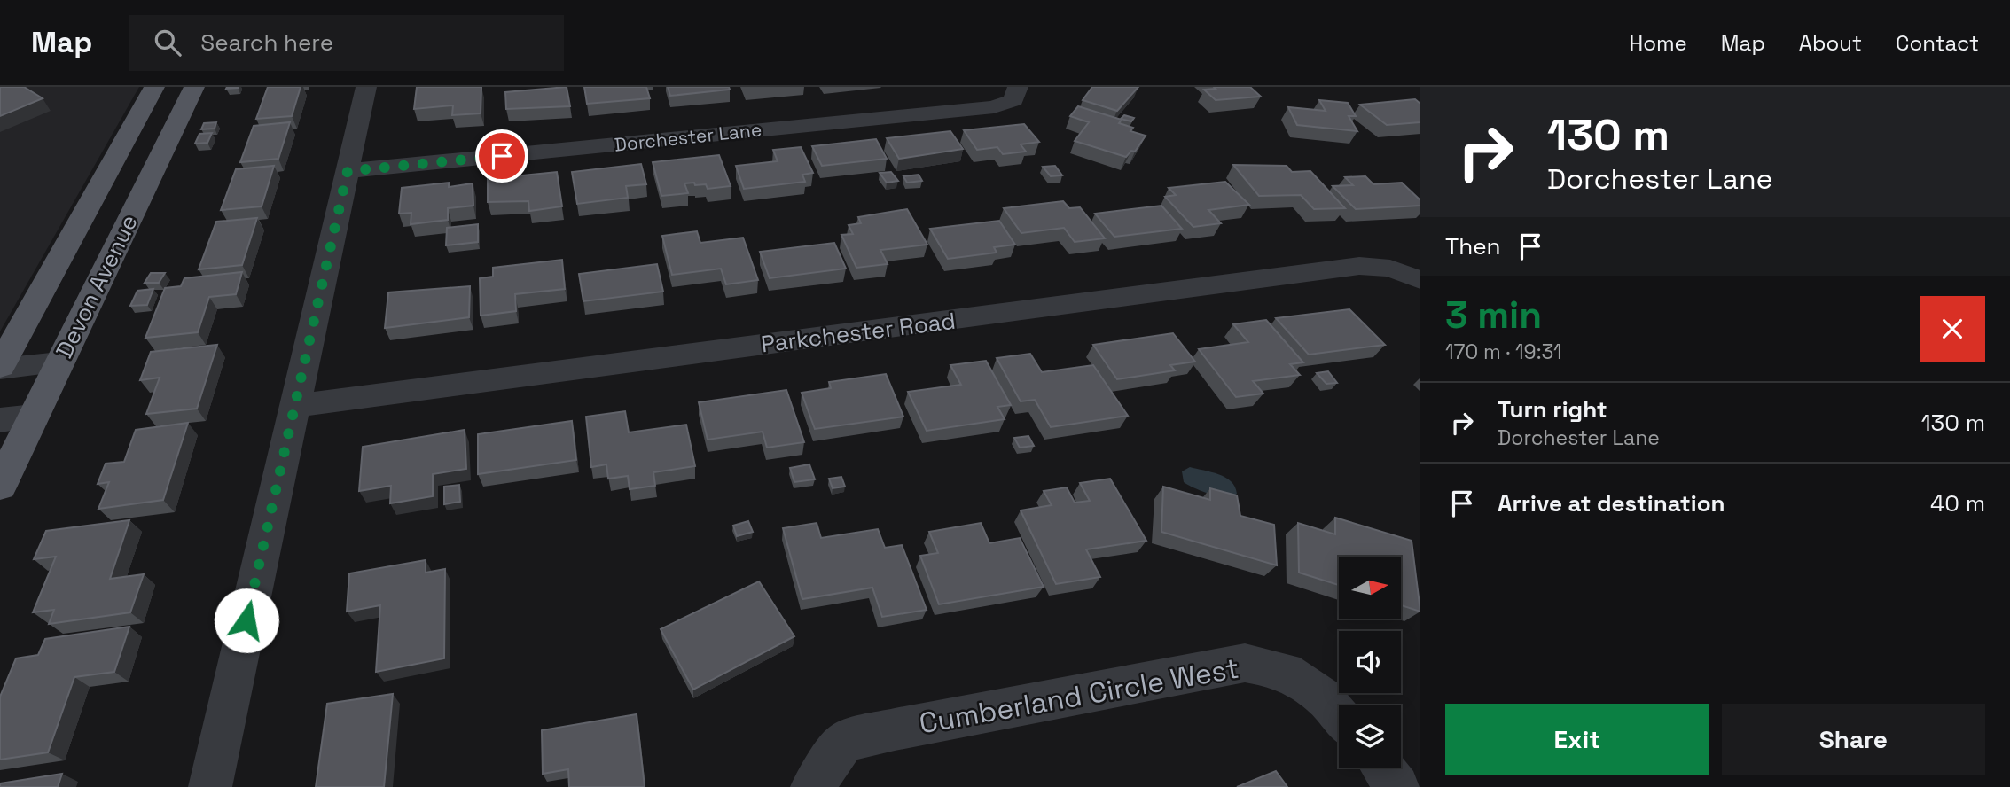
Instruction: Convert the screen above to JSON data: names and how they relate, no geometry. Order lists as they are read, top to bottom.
{
  "streets": {
    "main road": ["Devon Avenue"],
    "street": ["Dorchester Lane", "Parkchester Road", "Cumberland Circle West"]
  },
  "north": "right",
  "page": {
    "header": "Map",
    "search": "Search here",
    "nav": [
      "Home",
      "Map",
      "About",
      "Contact"
    ],
    "turn": ["130 m", "Dorchester Lane"],
    "then": "Then",
    "heading": ["3 min", "170 m · 19:31"],
    "list": [
      {
        "name": "Turn right",
        "note": "Dorchester Lane",
        "value": "130 m"
      },
      {
        "name": "Arrive at destination",
        "value": "40 m"
      }
    ],
    "buttons": ["Exit", "Share"]
  }
}
